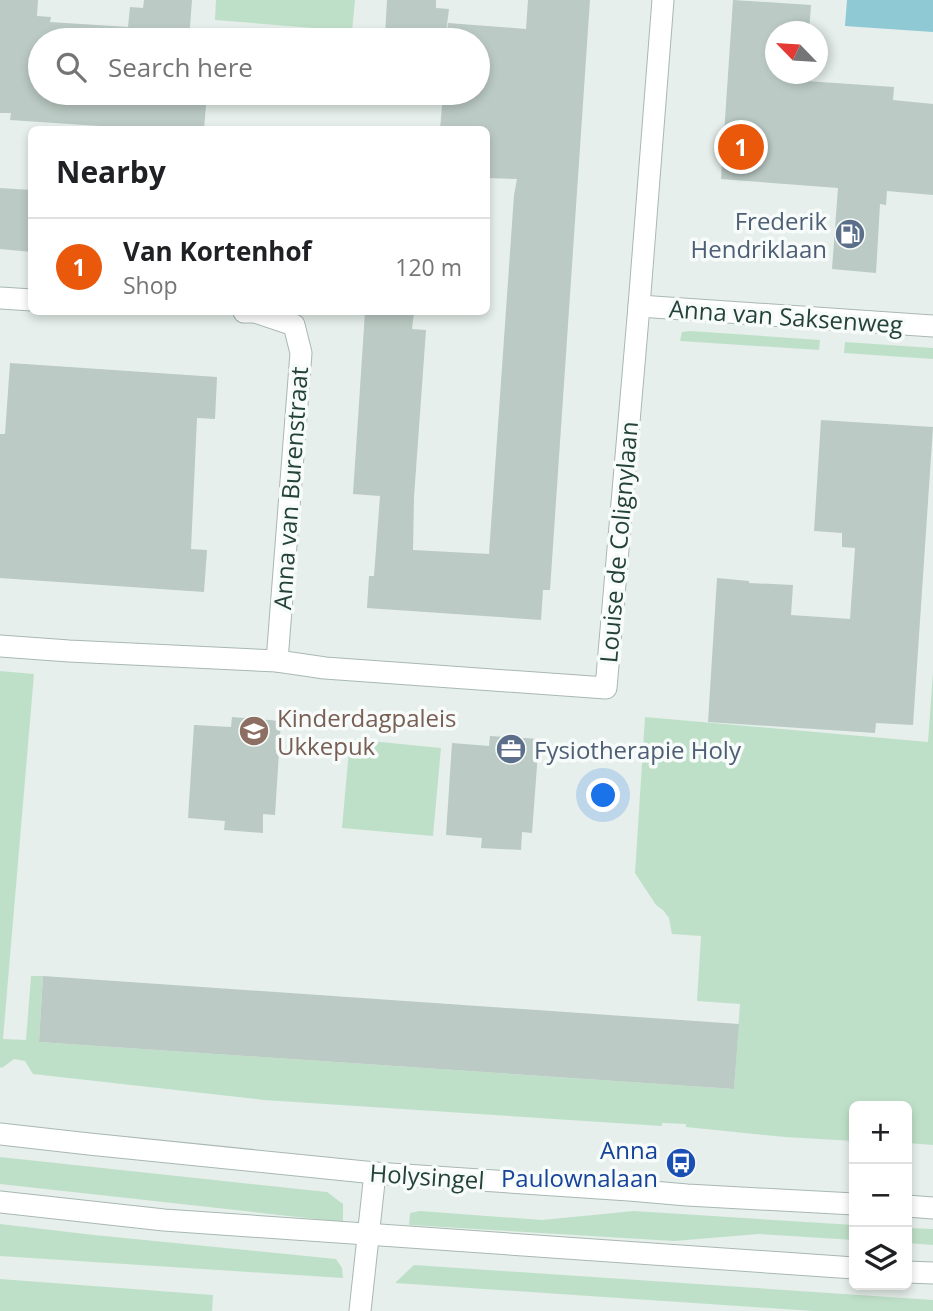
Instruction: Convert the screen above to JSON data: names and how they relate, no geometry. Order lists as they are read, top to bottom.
{
  "streets": {
    "street": [
      "Anna van Saksenweg",
      "Anna van Burenstraat",
      "Louise de Colignylaan",
      "Holysingel"
    ]
  },
  "crossings": [
    ["Anna van Saksenweg", "Louise de Colignylaan"],
    ["Anna van Burenstraat", "Louise de Colignylaan"]
  ],
  "places": {
    "fuel station": ["Frederik Hendriklaan"],
    "school or university": ["Kinderdagpaleis Ukkepuk"],
    "office": ["Fysiotherapie Holy"],
    "bus stop": ["Anna Paulownalaan"]
  },
  "north": "top left",
  "page": {
    "search": "Search here",
    "pins": "1",
    "heading": "Nearby",
    "list": [
      {
        "mark": "1",
        "name": "Van Kortenhof",
        "note": "Shop",
        "value": "120 m"
      }
    ],
    "map_buttons": ["+", "−"]
  }
}
